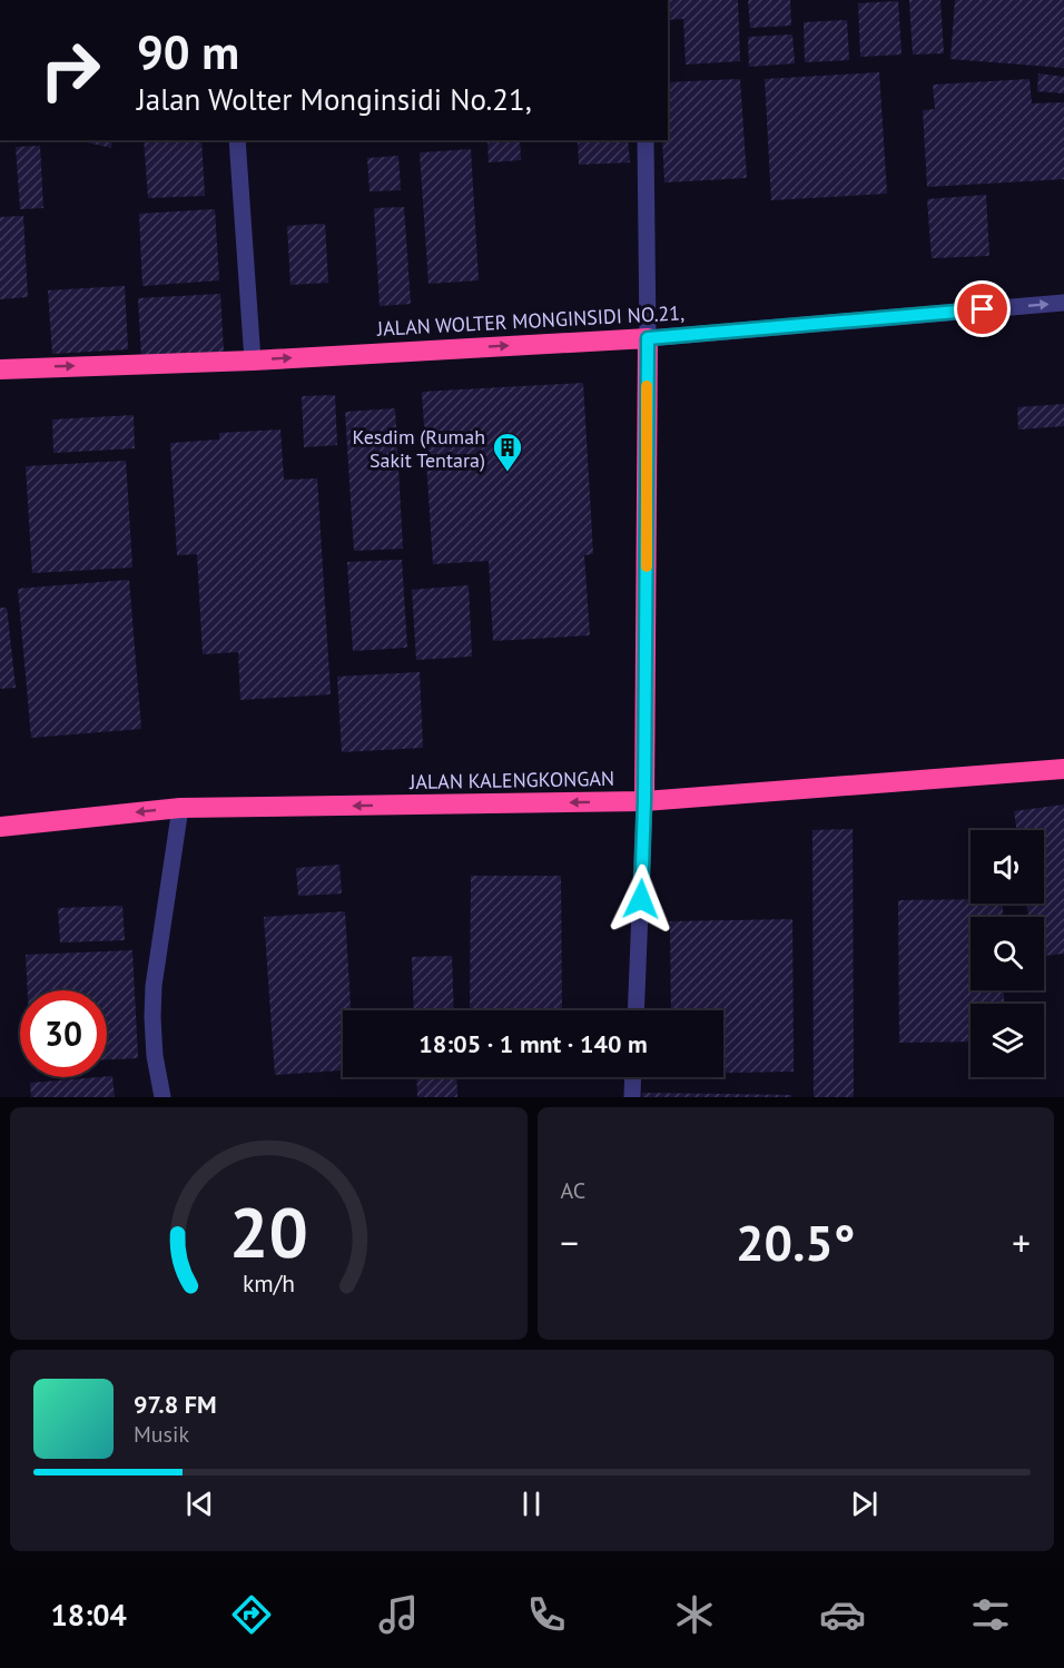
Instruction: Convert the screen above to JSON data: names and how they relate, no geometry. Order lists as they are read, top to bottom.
{
  "streets": {
    "highway": ["JALAN WOLTER MONGINSIDI NO.21,", "JALAN KALENGKONGAN"]
  },
  "one_way": ["JALAN WOLTER MONGINSIDI NO.21,", "JALAN KALENGKONGAN"],
  "places": {
    "building": ["Kesdim (Rumah Sakit Tentara)"]
  },
  "page": {
    "turn": ["90 m", "Jalan Wolter Monginsidi No.21,"],
    "limit": "30",
    "trip": "18:05 · 1 mnt · 140 m",
    "tile": "AC",
    "heat": ["−", "20.5°", "+"],
    "song": ["97.8 FM", "Musik"],
    "tabs": "18:04",
    "gauge": ["20", "km/h"]
  }
}
